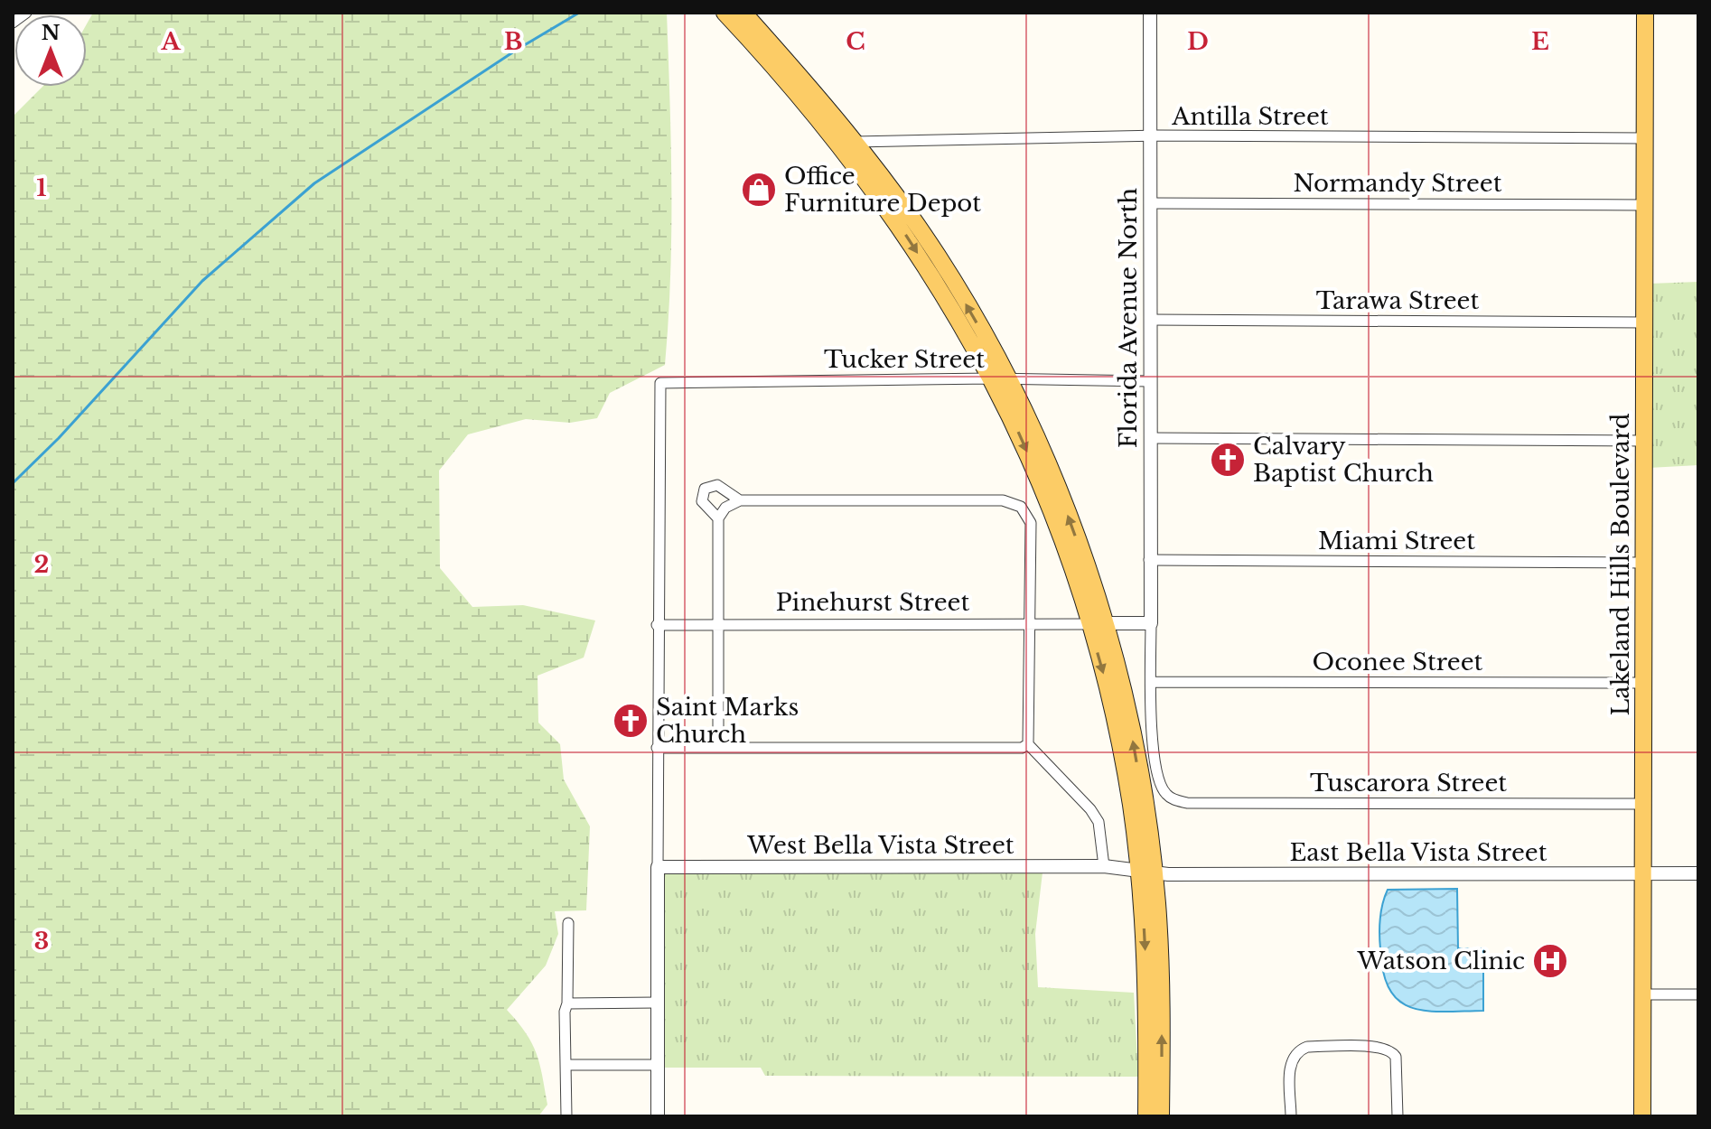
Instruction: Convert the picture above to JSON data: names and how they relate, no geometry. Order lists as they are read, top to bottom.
{
  "streets": {
    "main road": ["Lakeland Hills Boulevard"],
    "street": [
      "Antilla Street",
      "Normandy Street",
      "Tarawa Street",
      "Florida Avenue North",
      "Tucker Street",
      "Miami Street",
      "Pinehurst Street",
      "Oconee Street",
      "Tuscarora Street",
      "West Bella Vista Street",
      "East Bella Vista Street"
    ]
  },
  "crossings": [
    ["Antilla Street", "Florida Avenue North"],
    ["Antilla Street", "Lakeland Hills Boulevard"],
    ["Normandy Street", "Florida Avenue North"],
    ["Normandy Street", "Lakeland Hills Boulevard"],
    ["Tarawa Street", "Florida Avenue North"],
    ["Tarawa Street", "Lakeland Hills Boulevard"],
    ["Florida Avenue North", "Tucker Street"],
    ["Florida Avenue North", "Miami Street"],
    ["Florida Avenue North", "Pinehurst Street"],
    ["Tucker Street", "Pinehurst Street"],
    ["Miami Street", "Lakeland Hills Boulevard"],
    ["Lakeland Hills Boulevard", "Oconee Street"],
    ["Lakeland Hills Boulevard", "Tuscarora Street"],
    ["Lakeland Hills Boulevard", "East Bella Vista Street"],
    ["Oconee Street", "Tuscarora Street"],
    ["West Bella Vista Street", "East Bella Vista Street"]
  ],
  "places": {
    "shop": ["Office Furniture Depot"],
    "church": ["Calvary Baptist Church", "Saint Marks Church"],
    "hospital": ["Watson Clinic"]
  },
  "north": "top",
  "grid": {
    "columns": [
      "A",
      "B",
      "C",
      "D",
      "E"
    ],
    "rows": ["1", "2", "3"]
  }
}
